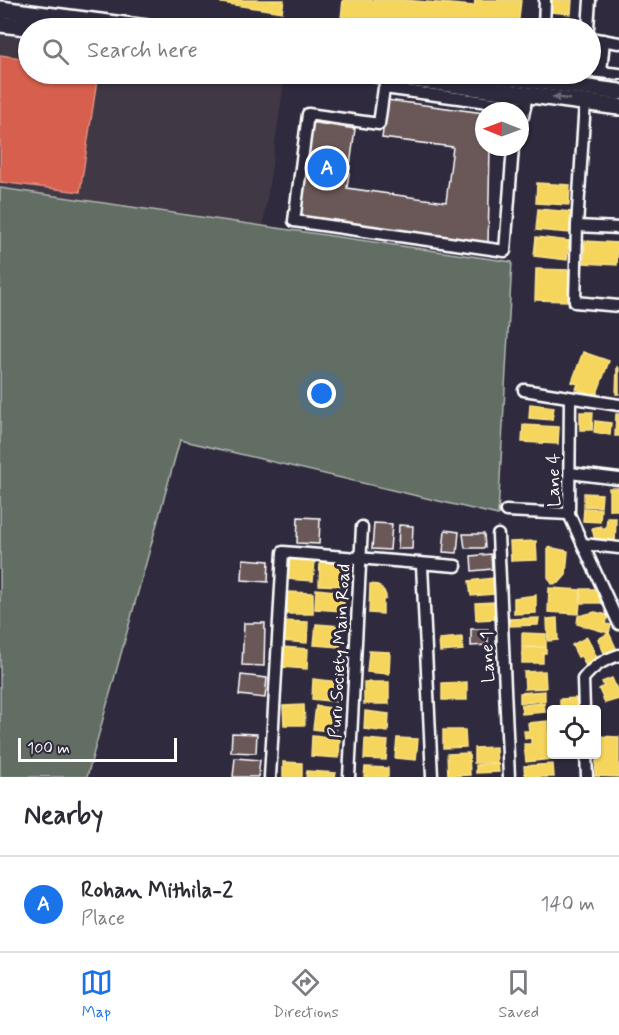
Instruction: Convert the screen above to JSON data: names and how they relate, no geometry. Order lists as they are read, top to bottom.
{
  "streets": {
    "street": ["Lane 4", "Puru Society Main Road", "Lane 1"]
  },
  "scale_bar": "100 m",
  "north": "left",
  "page": {
    "search": "Search here",
    "pins": "A",
    "scale": "100 m",
    "heading": "Nearby",
    "list": [
      {
        "mark": "A",
        "name": "Rohan Mithila-2",
        "note": "Place",
        "value": "140 m"
      }
    ],
    "nav": ["Map", "Directions", "Saved"]
  }
}
